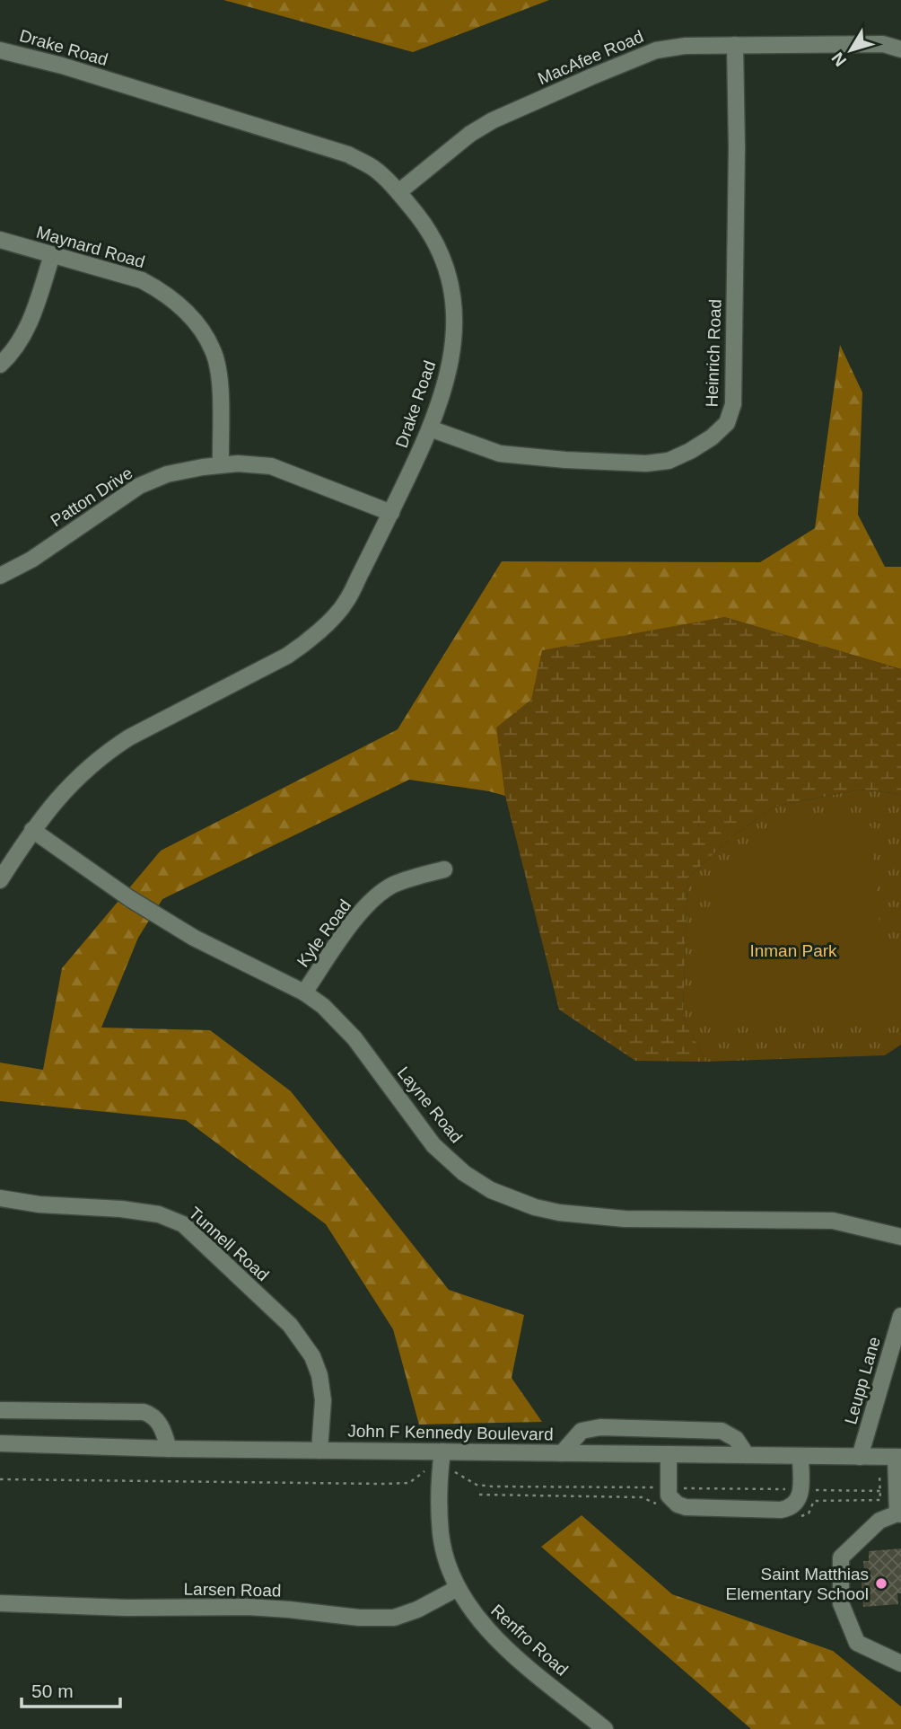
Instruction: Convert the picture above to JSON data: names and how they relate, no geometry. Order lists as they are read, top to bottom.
{
  "streets": {
    "street": [
      "Drake Road",
      "MacAfee Road",
      "Maynard Road",
      "Heinrich Road",
      "Patton Drive",
      "Kyle Road",
      "Layne Road",
      "Tunnell Road",
      "Leupp Lane",
      "John F Kennedy Boulevard",
      "Larsen Road",
      "Renfro Road"
    ]
  },
  "crossings": [
    ["Drake Road", "MacAfee Road"],
    ["Drake Road", "Heinrich Road"],
    ["Drake Road", "Patton Drive"],
    ["Drake Road", "Layne Road"],
    ["MacAfee Road", "Heinrich Road"],
    ["Maynard Road", "Patton Drive"],
    ["Kyle Road", "Layne Road"],
    ["Tunnell Road", "John F Kennedy Boulevard"],
    ["Leupp Lane", "John F Kennedy Boulevard"],
    ["John F Kennedy Boulevard", "Renfro Road"],
    ["Larsen Road", "Renfro Road"]
  ],
  "parks": ["Inman Park"],
  "places": ["Saint Matthias Elementary School"],
  "scale_bar": "50 m",
  "north": "bottom left"
}
